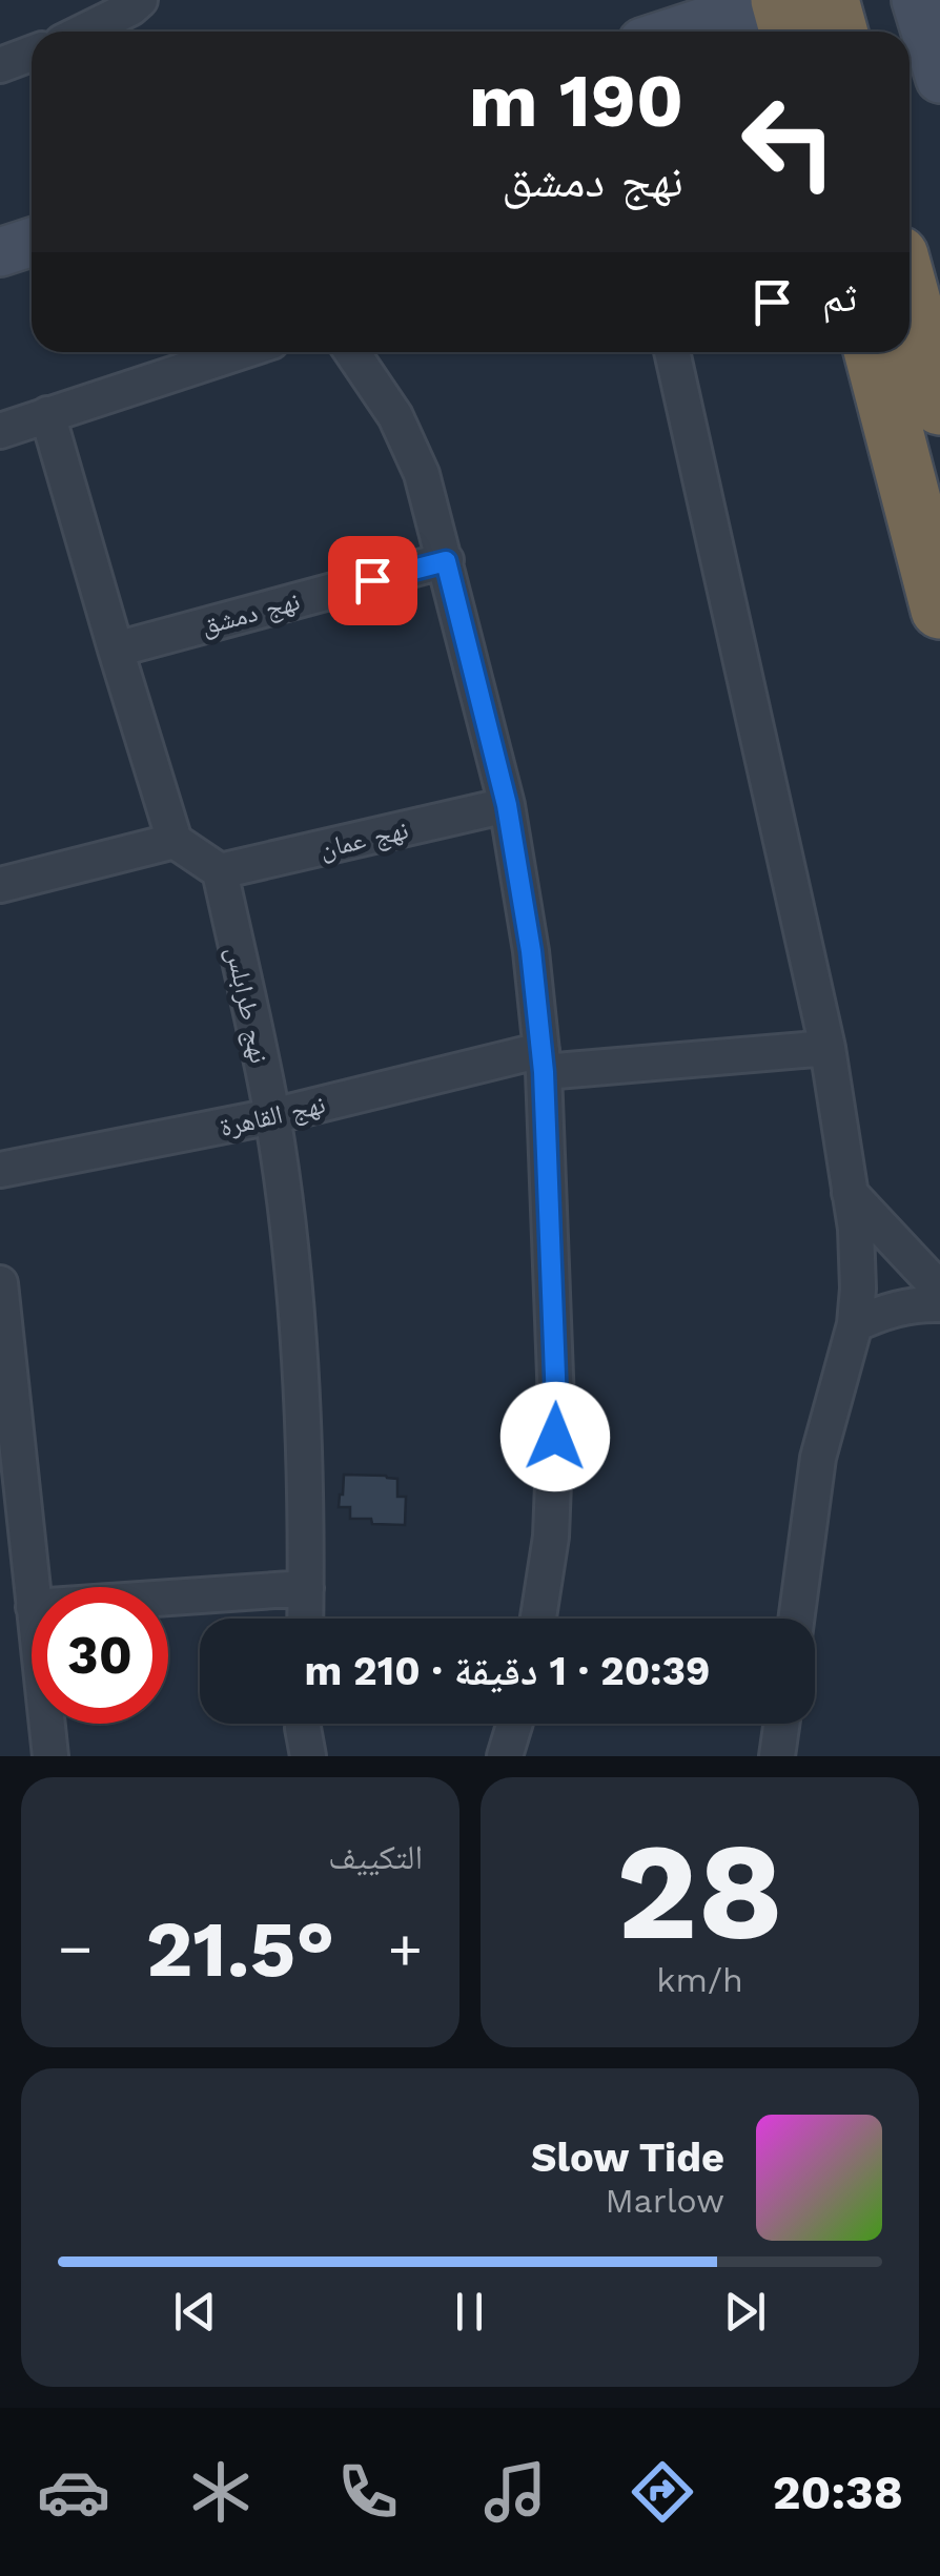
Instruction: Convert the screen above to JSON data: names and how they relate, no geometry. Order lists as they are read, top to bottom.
{
  "streets": {
    "street": [
      "نهج دمشق",
      "نهج عمان",
      "نهج طرابلس",
      "نهج القاهرة"
    ]
  },
  "crossings": [
    ["نهج عمان", "نهج طرابلس"],
    ["نهج طرابلس", "نهج القاهرة"]
  ],
  "page": {
    "turn": ["190 m", "نهج دمشق"],
    "then": "ثم",
    "limit": "30",
    "trip": "20:39 · 1 دقيقة · 210 m",
    "tile": [
      ["28", "km/h"],
      "التكييف"
    ],
    "heat": ["−", "21.5°", "+"],
    "song": ["Slow Tide", "Marlow"],
    "tabs": "20:38"
  }
}
